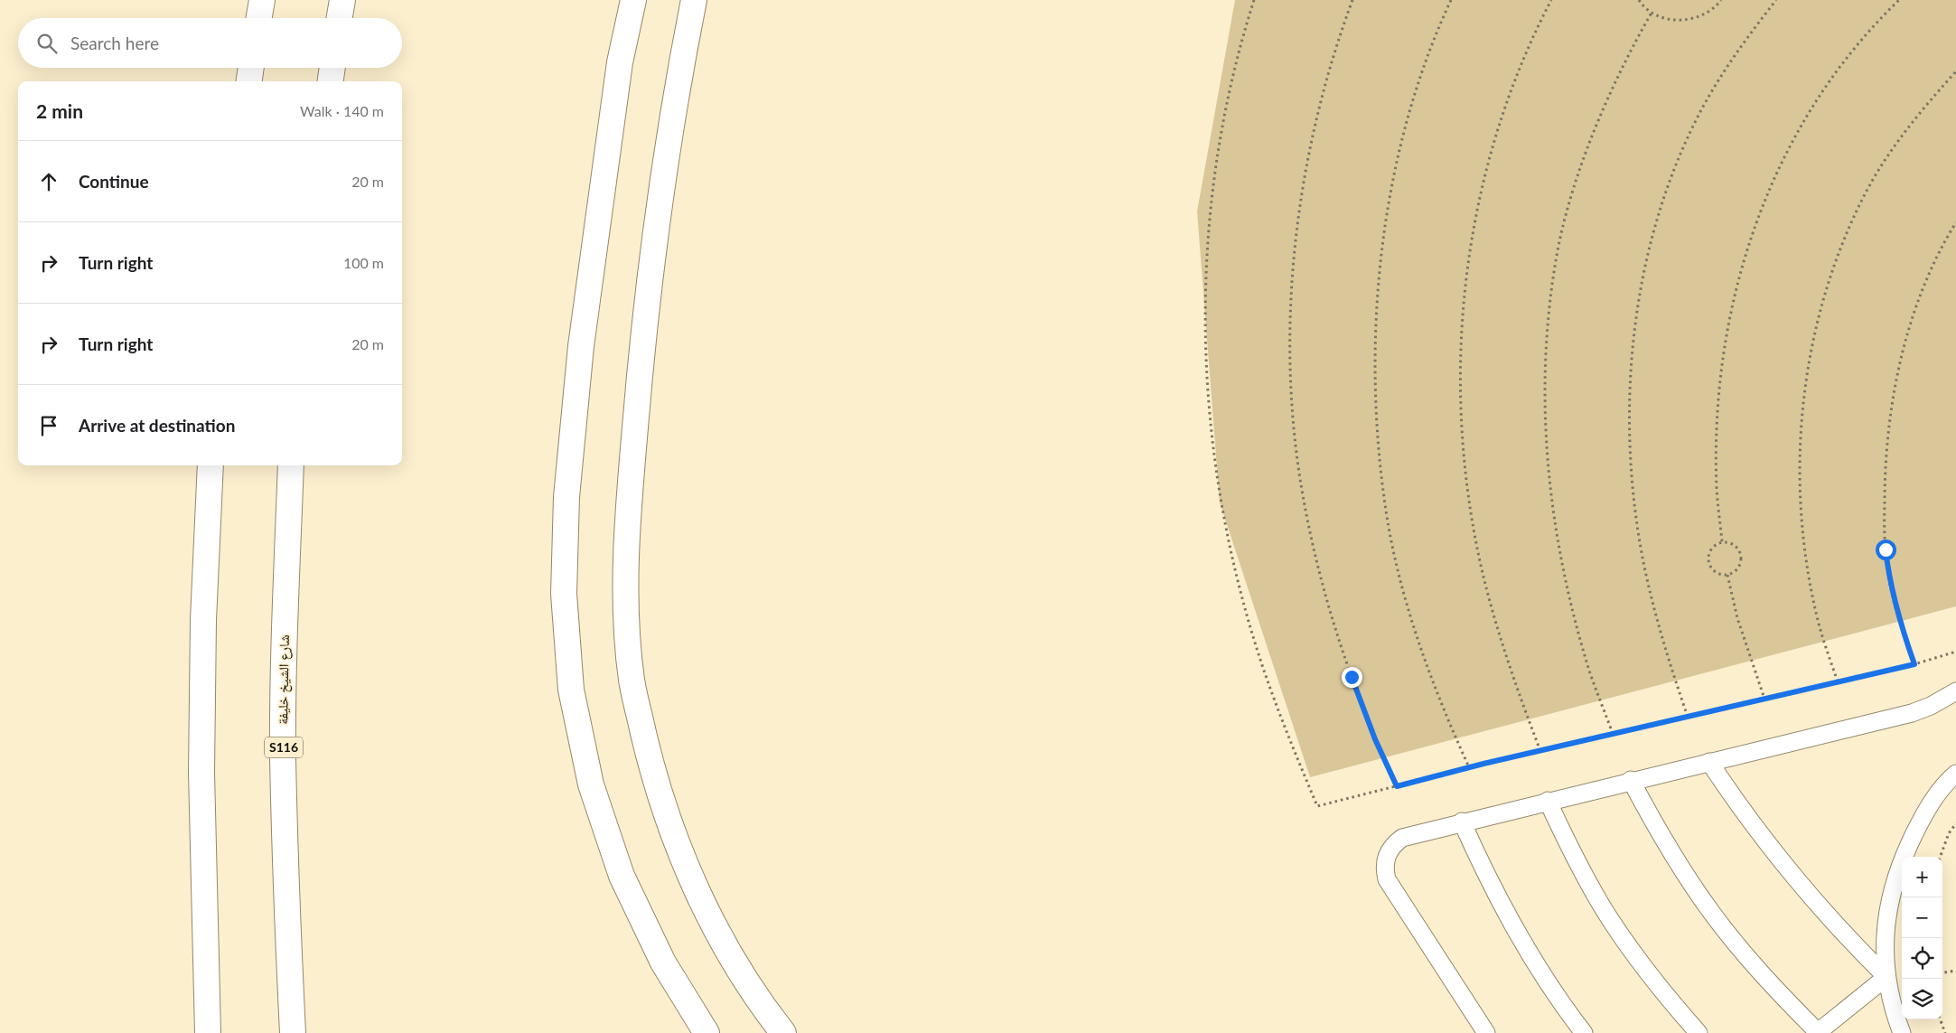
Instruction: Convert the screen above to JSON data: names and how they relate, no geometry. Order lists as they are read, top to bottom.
{
  "streets": {
    "main road": ["شارع الشيخ خليفة", "S116"]
  },
  "page": {
    "search": "Search here",
    "heading": ["2 min", "Walk · 140 m"],
    "list": [
      ["Continue", "20 m"],
      ["Turn right", "100 m"],
      ["Turn right", "20 m"],
      "Arrive at destination"
    ],
    "map_buttons": ["+", "−"]
  }
}
